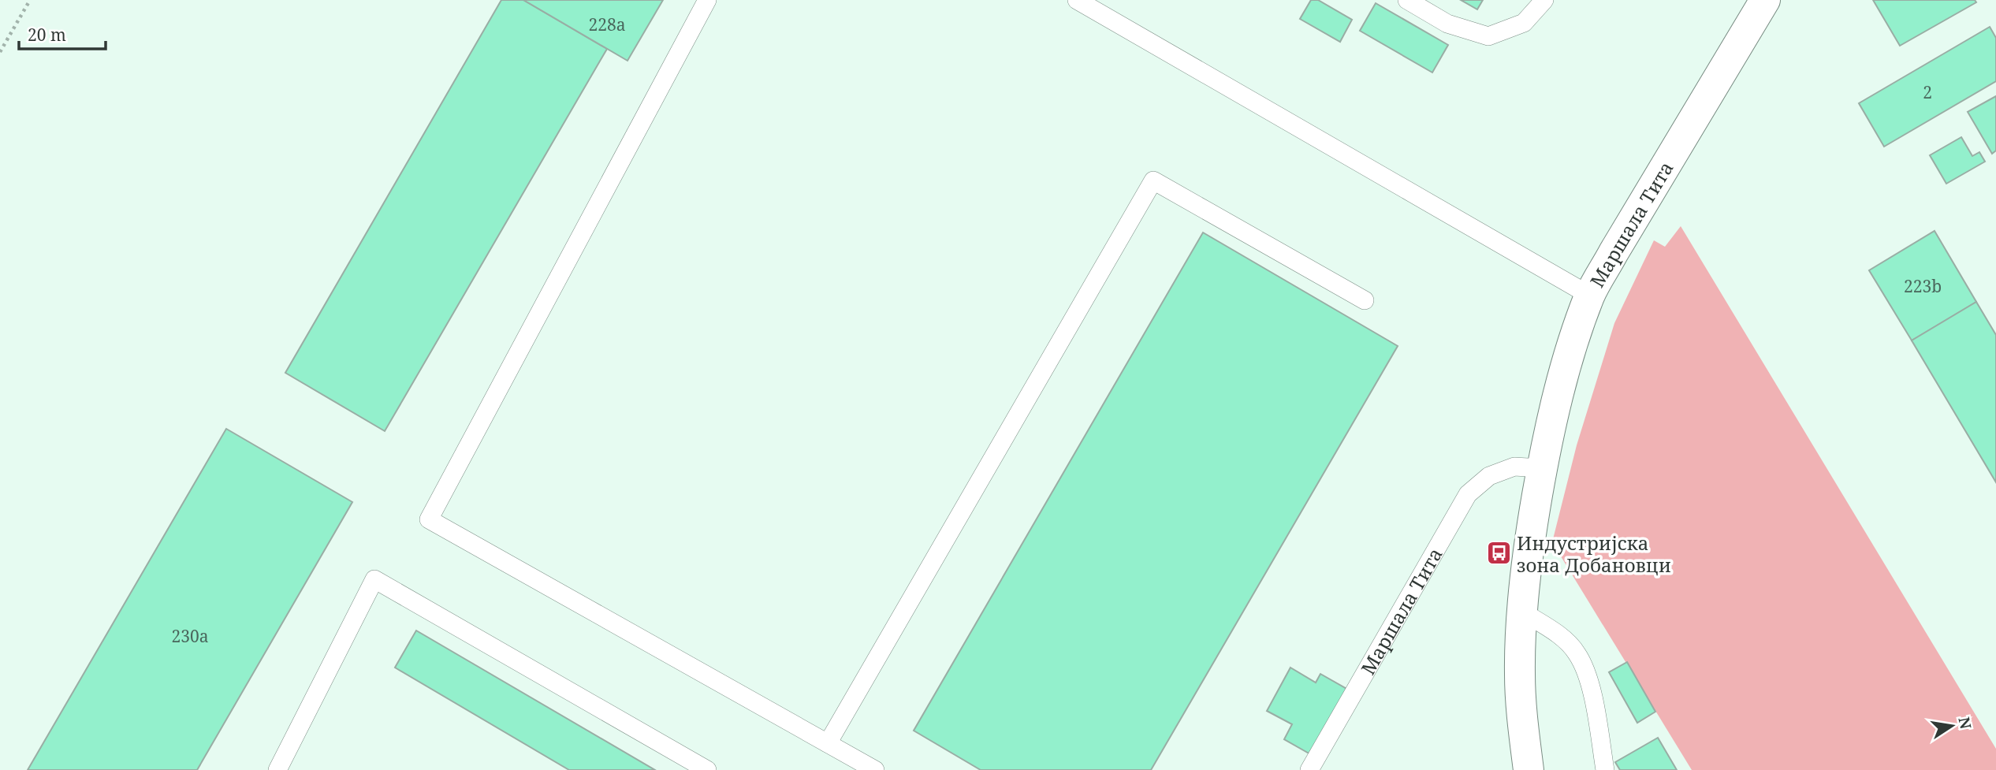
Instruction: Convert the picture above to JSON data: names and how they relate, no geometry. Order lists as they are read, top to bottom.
{
  "streets": {
    "main road": ["Маршала Тита"]
  },
  "places": {
    "bus stop": ["Индустријска зона Добановци"]
  },
  "house_numbers": [
    "228a",
    "2",
    "223b",
    "230a"
  ],
  "scale_bar": "20 m",
  "north": "right"
}
